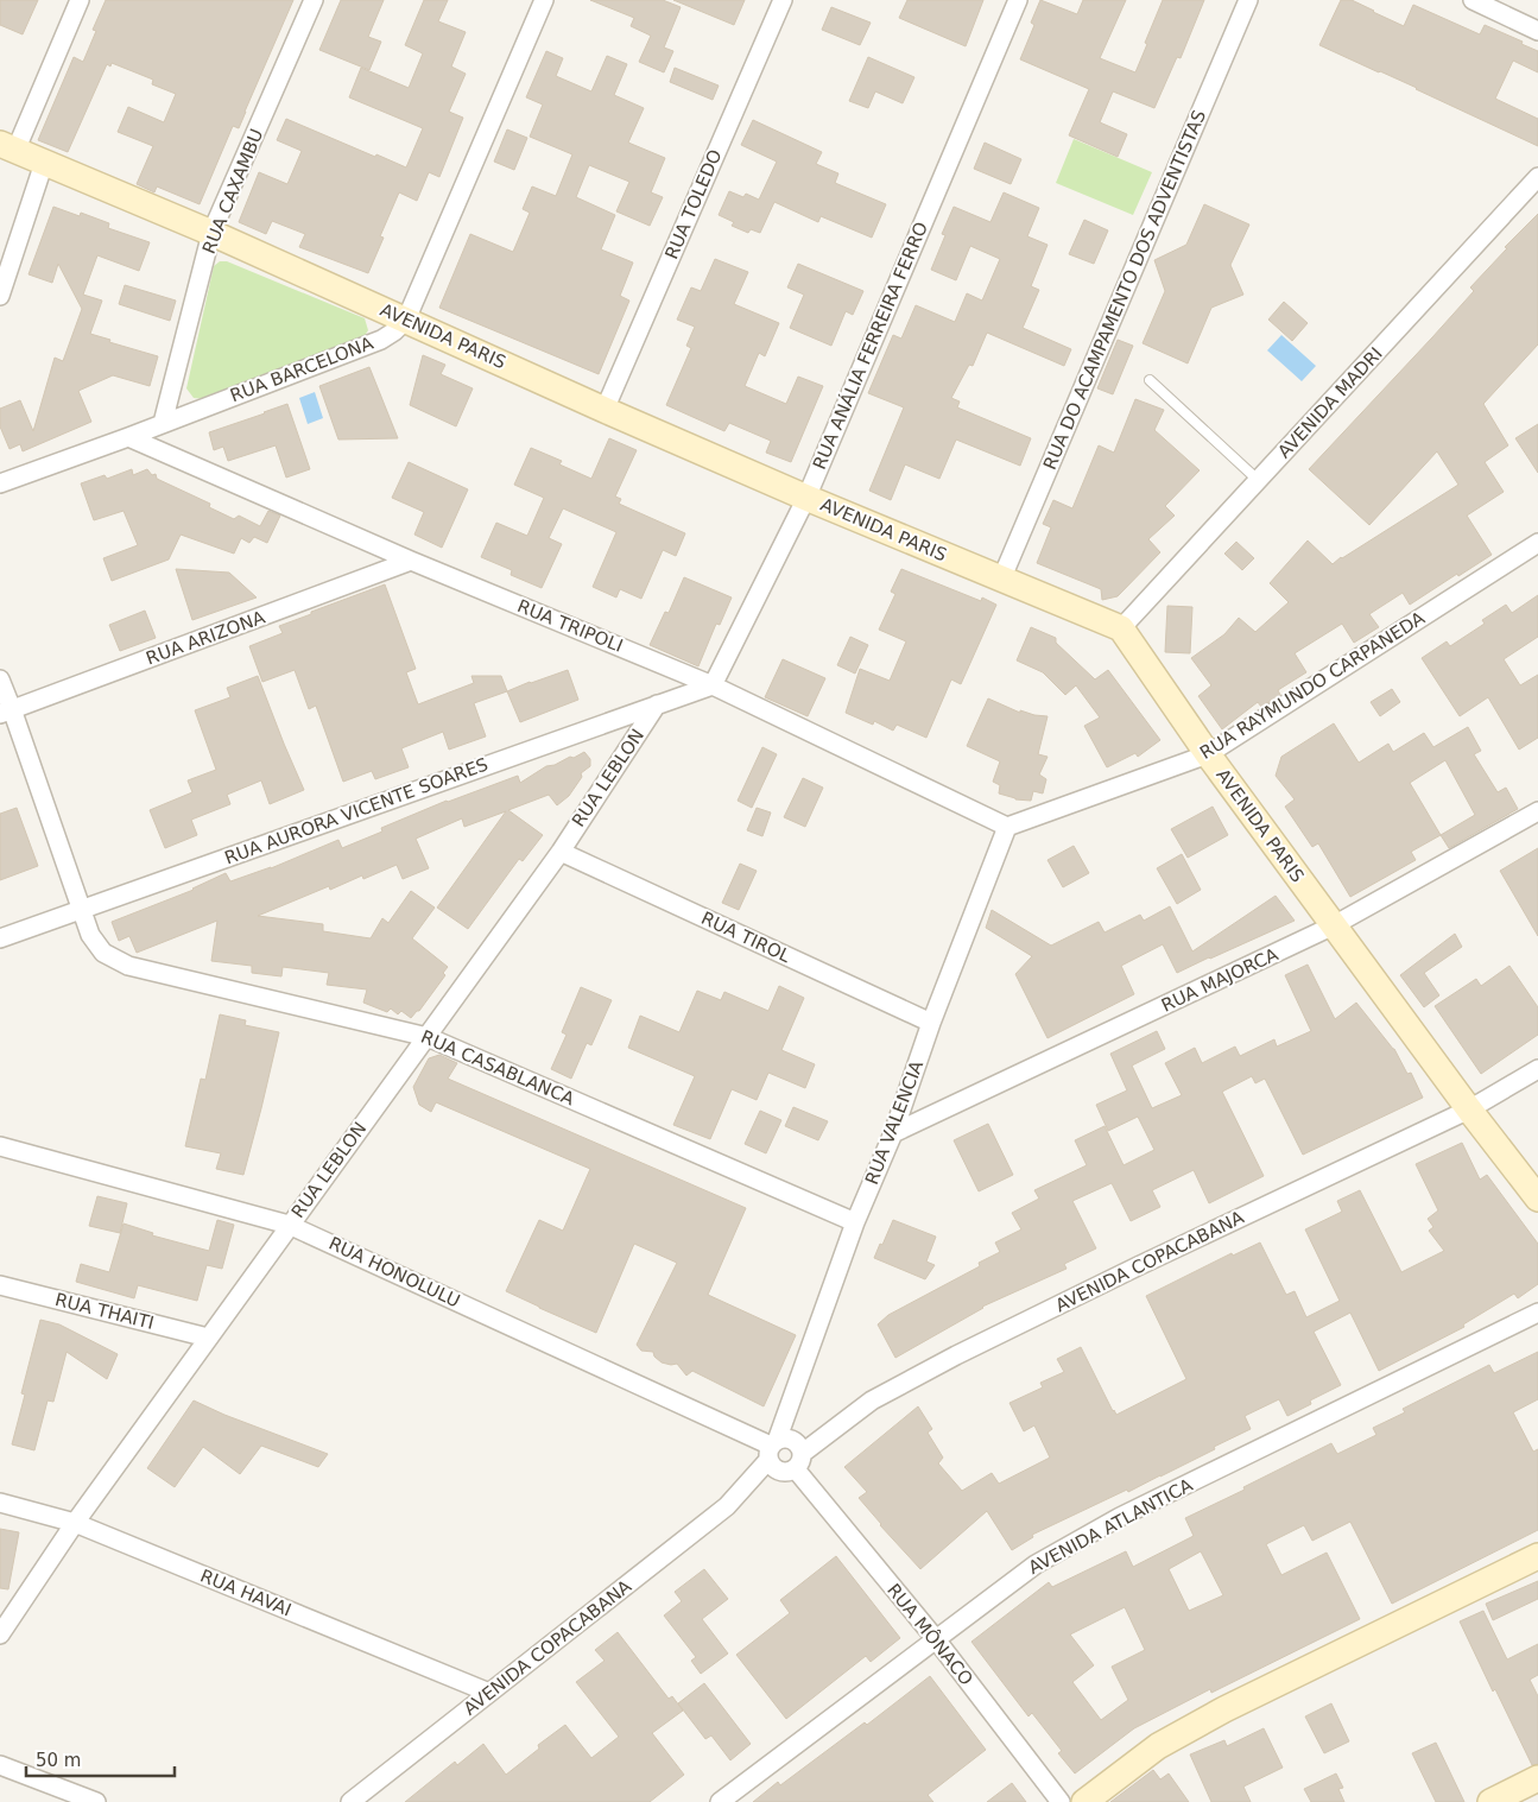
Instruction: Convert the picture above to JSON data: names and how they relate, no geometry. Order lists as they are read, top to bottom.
{
  "streets": {
    "street": [
      "RUA CAXAMBU",
      "RUA TOLEDO",
      "RUA DO ACAMPAMENTO DOS ADVENTISTAS",
      "AVENIDA PARIS",
      "RUA ANÁLIA FERREIRA FERRO",
      "RUA BARCELONA",
      "AVENIDA MADRI",
      "RUA TRIPOLI",
      "RUA ARIZONA",
      "RUA RAYMUNDO CARPANEDA",
      "RUA LEBLON",
      "RUA AURORA VICENTE SOARES",
      "RUA TIROL",
      "RUA MAJORCA",
      "RUA CASABLANCA",
      "RUA VALENCIA",
      "AVENIDA COPACABANA",
      "RUA HONOLULU",
      "RUA THAITI",
      "AVENIDA ATLANTICA",
      "RUA HAVAI",
      "RUA MÔNACO"
    ]
  },
  "crossings": [
    ["RUA CAXAMBU", "AVENIDA PARIS"],
    ["RUA CAXAMBU", "RUA BARCELONA"],
    ["RUA TOLEDO", "AVENIDA PARIS"],
    ["RUA DO ACAMPAMENTO DOS ADVENTISTAS", "AVENIDA PARIS"],
    ["AVENIDA PARIS", "RUA ANÁLIA FERREIRA FERRO"],
    ["AVENIDA PARIS", "RUA BARCELONA"],
    ["AVENIDA PARIS", "AVENIDA MADRI"],
    ["AVENIDA PARIS", "RUA RAYMUNDO CARPANEDA"],
    ["AVENIDA PARIS", "RUA MAJORCA"],
    ["AVENIDA PARIS", "AVENIDA COPACABANA"],
    ["RUA ANÁLIA FERREIRA FERRO", "RUA TRIPOLI"],
    ["RUA ANÁLIA FERREIRA FERRO", "RUA AURORA VICENTE SOARES"],
    ["RUA BARCELONA", "RUA TRIPOLI"],
    ["RUA TRIPOLI", "RUA ARIZONA"],
    ["RUA TRIPOLI", "RUA RAYMUNDO CARPANEDA"],
    ["RUA TRIPOLI", "RUA AURORA VICENTE SOARES"],
    ["RUA TRIPOLI", "RUA VALENCIA"],
    ["RUA ARIZONA", "RUA CASABLANCA"],
    ["RUA RAYMUNDO CARPANEDA", "RUA VALENCIA"],
    ["RUA LEBLON", "RUA AURORA VICENTE SOARES"],
    ["RUA LEBLON", "RUA TIROL"],
    ["RUA LEBLON", "RUA CASABLANCA"],
    ["RUA LEBLON", "RUA HONOLULU"],
    ["RUA LEBLON", "RUA THAITI"],
    ["RUA LEBLON", "RUA HAVAI"],
    ["RUA AURORA VICENTE SOARES", "RUA CASABLANCA"],
    ["RUA TIROL", "RUA VALENCIA"],
    ["RUA MAJORCA", "RUA VALENCIA"],
    ["RUA CASABLANCA", "RUA VALENCIA"],
    ["RUA VALENCIA", "AVENIDA COPACABANA"],
    ["RUA VALENCIA", "RUA HONOLULU"],
    ["RUA VALENCIA", "RUA MÔNACO"],
    ["AVENIDA COPACABANA", "RUA HONOLULU"],
    ["AVENIDA COPACABANA", "RUA HAVAI"],
    ["AVENIDA COPACABANA", "RUA MÔNACO"],
    ["RUA HONOLULU", "RUA MÔNACO"],
    ["AVENIDA ATLANTICA", "RUA MÔNACO"]
  ],
  "scale_bar": "50 m"
}
